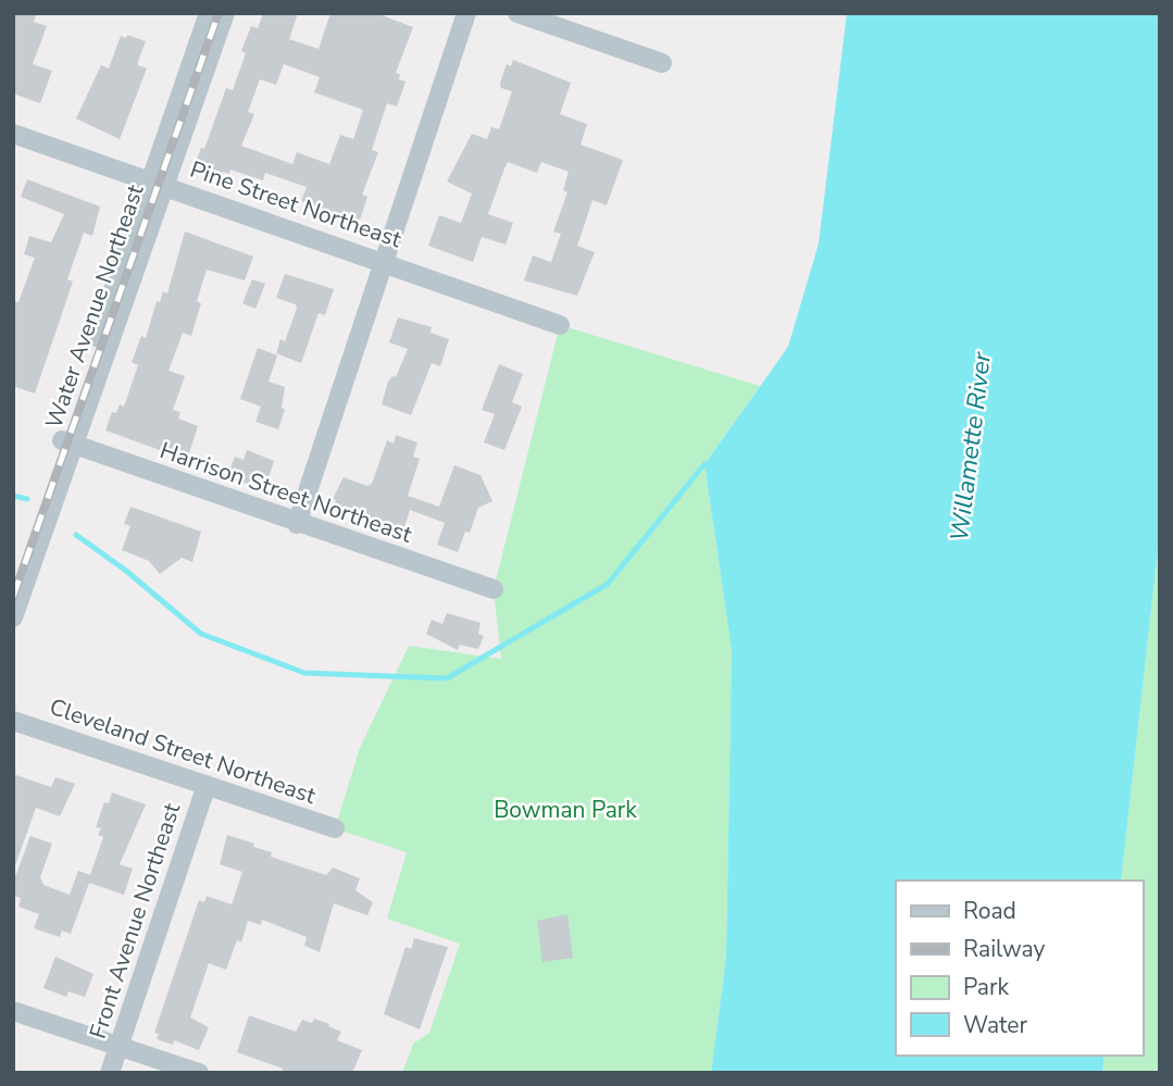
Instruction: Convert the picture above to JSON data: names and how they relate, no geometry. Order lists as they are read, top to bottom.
{
  "streets": {
    "street": [
      "Pine Street Northeast",
      "Water Avenue Northeast",
      "Harrison Street Northeast",
      "Cleveland Street Northeast",
      "Front Avenue Northeast"
    ]
  },
  "crossings": [
    ["Pine Street Northeast", "Water Avenue Northeast"],
    ["Water Avenue Northeast", "Harrison Street Northeast"],
    ["Cleveland Street Northeast", "Front Avenue Northeast"]
  ],
  "water": ["Willamette River"],
  "parks": ["Bowman Park"],
  "legend": [
    "Road",
    "Railway",
    "Park",
    "Water"
  ]
}
